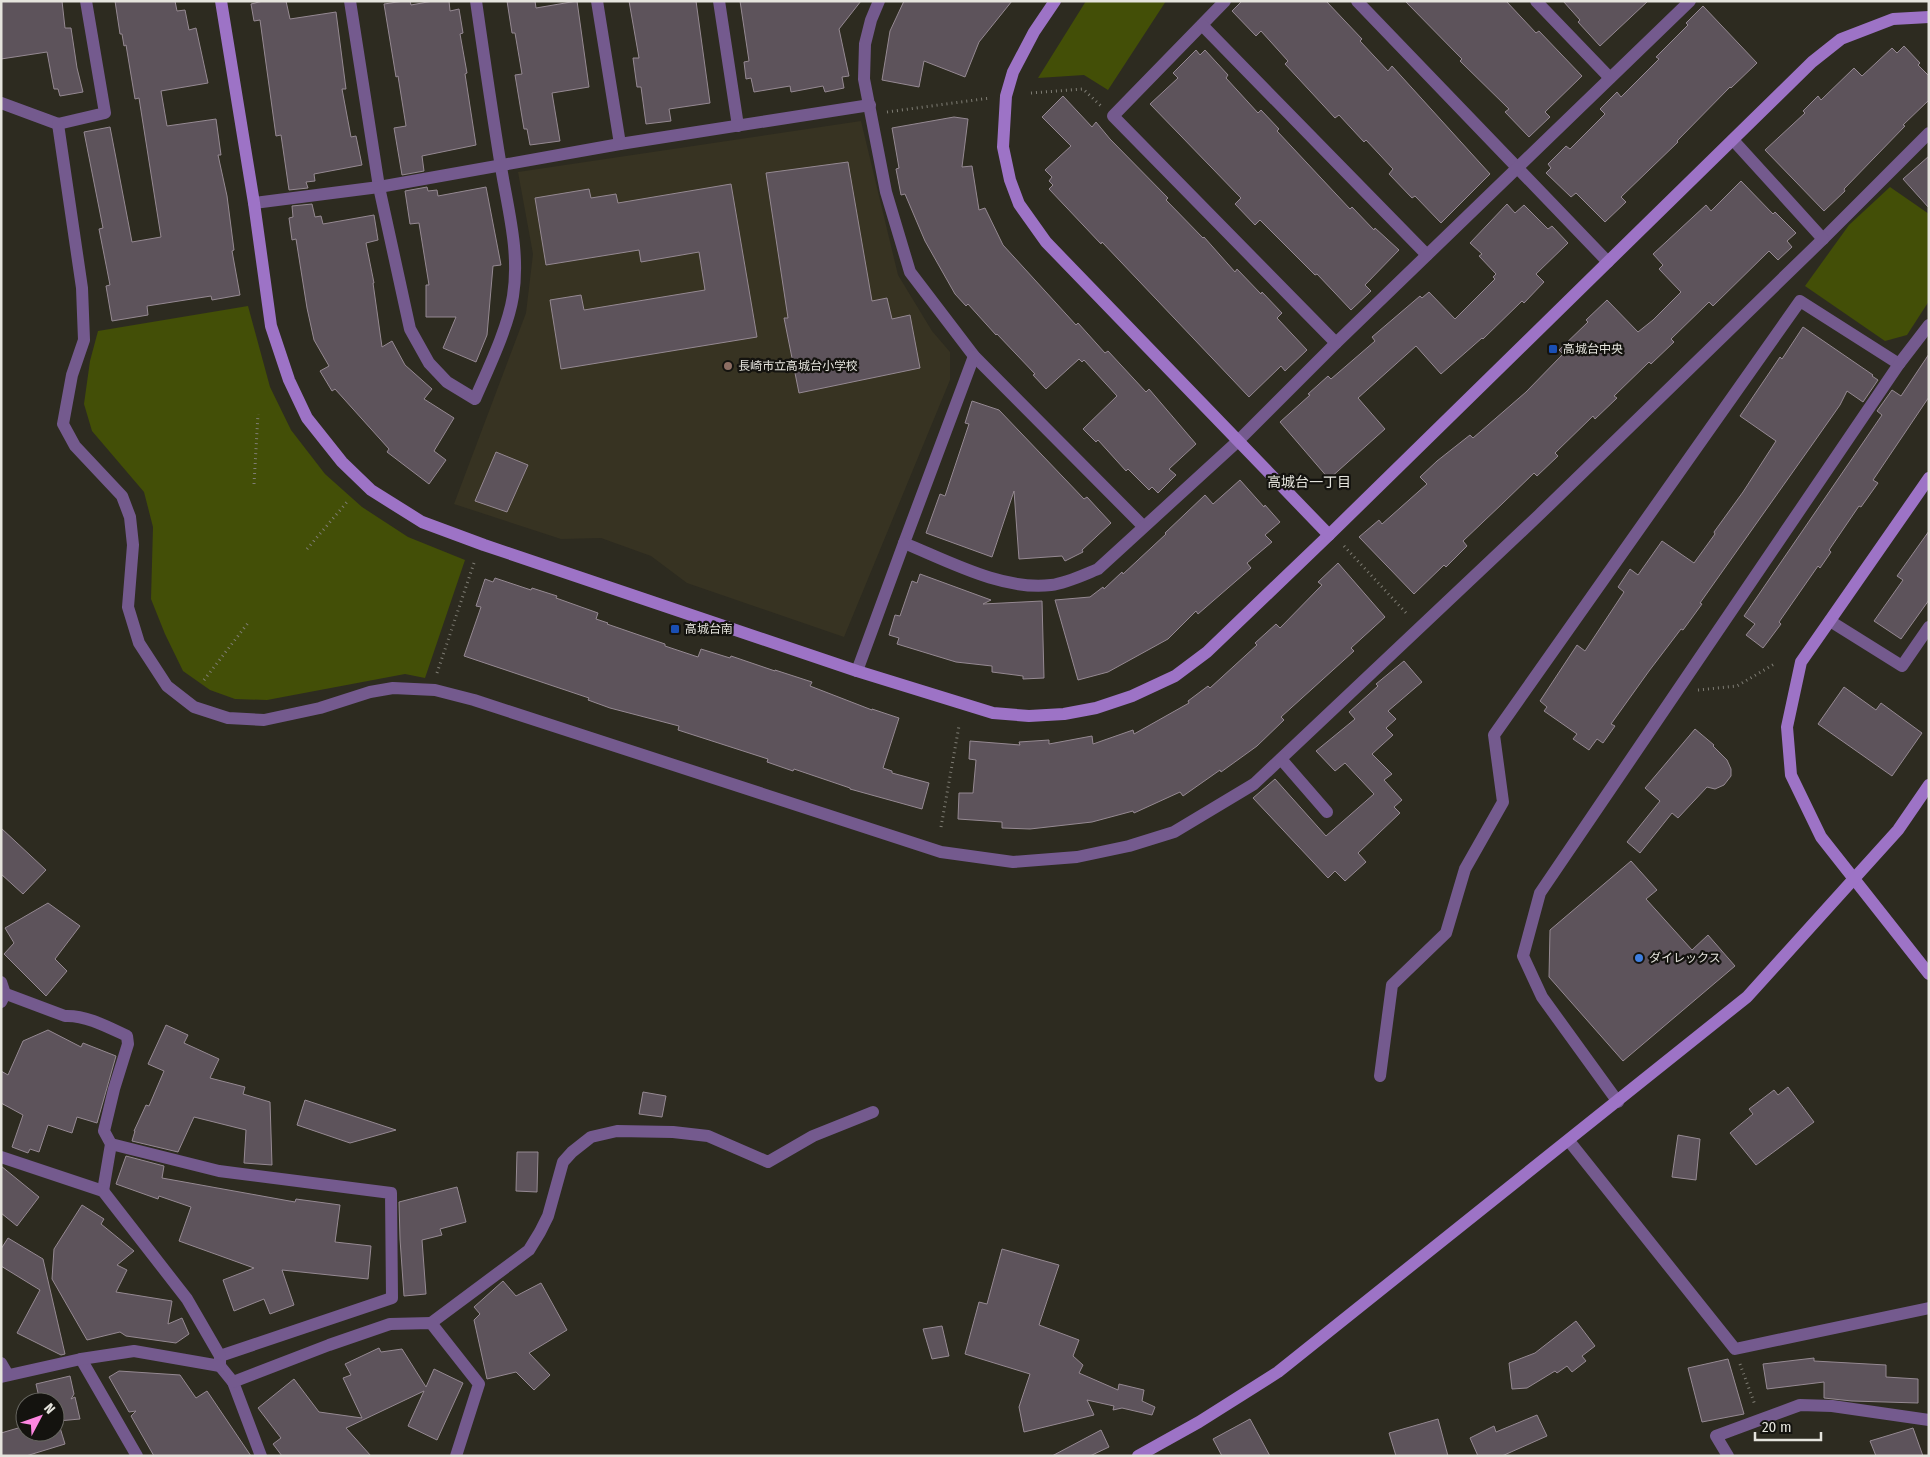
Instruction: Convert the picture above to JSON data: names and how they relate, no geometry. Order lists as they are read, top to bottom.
{
  "districts": ["高城台一丁目"],
  "places": {
    "transit": ["高城台中央", "高城台南"],
    "other": ["長崎市立高城台小学校", "ダイレックス"]
  },
  "scale_bar": "20 m",
  "north": "top right"
}
